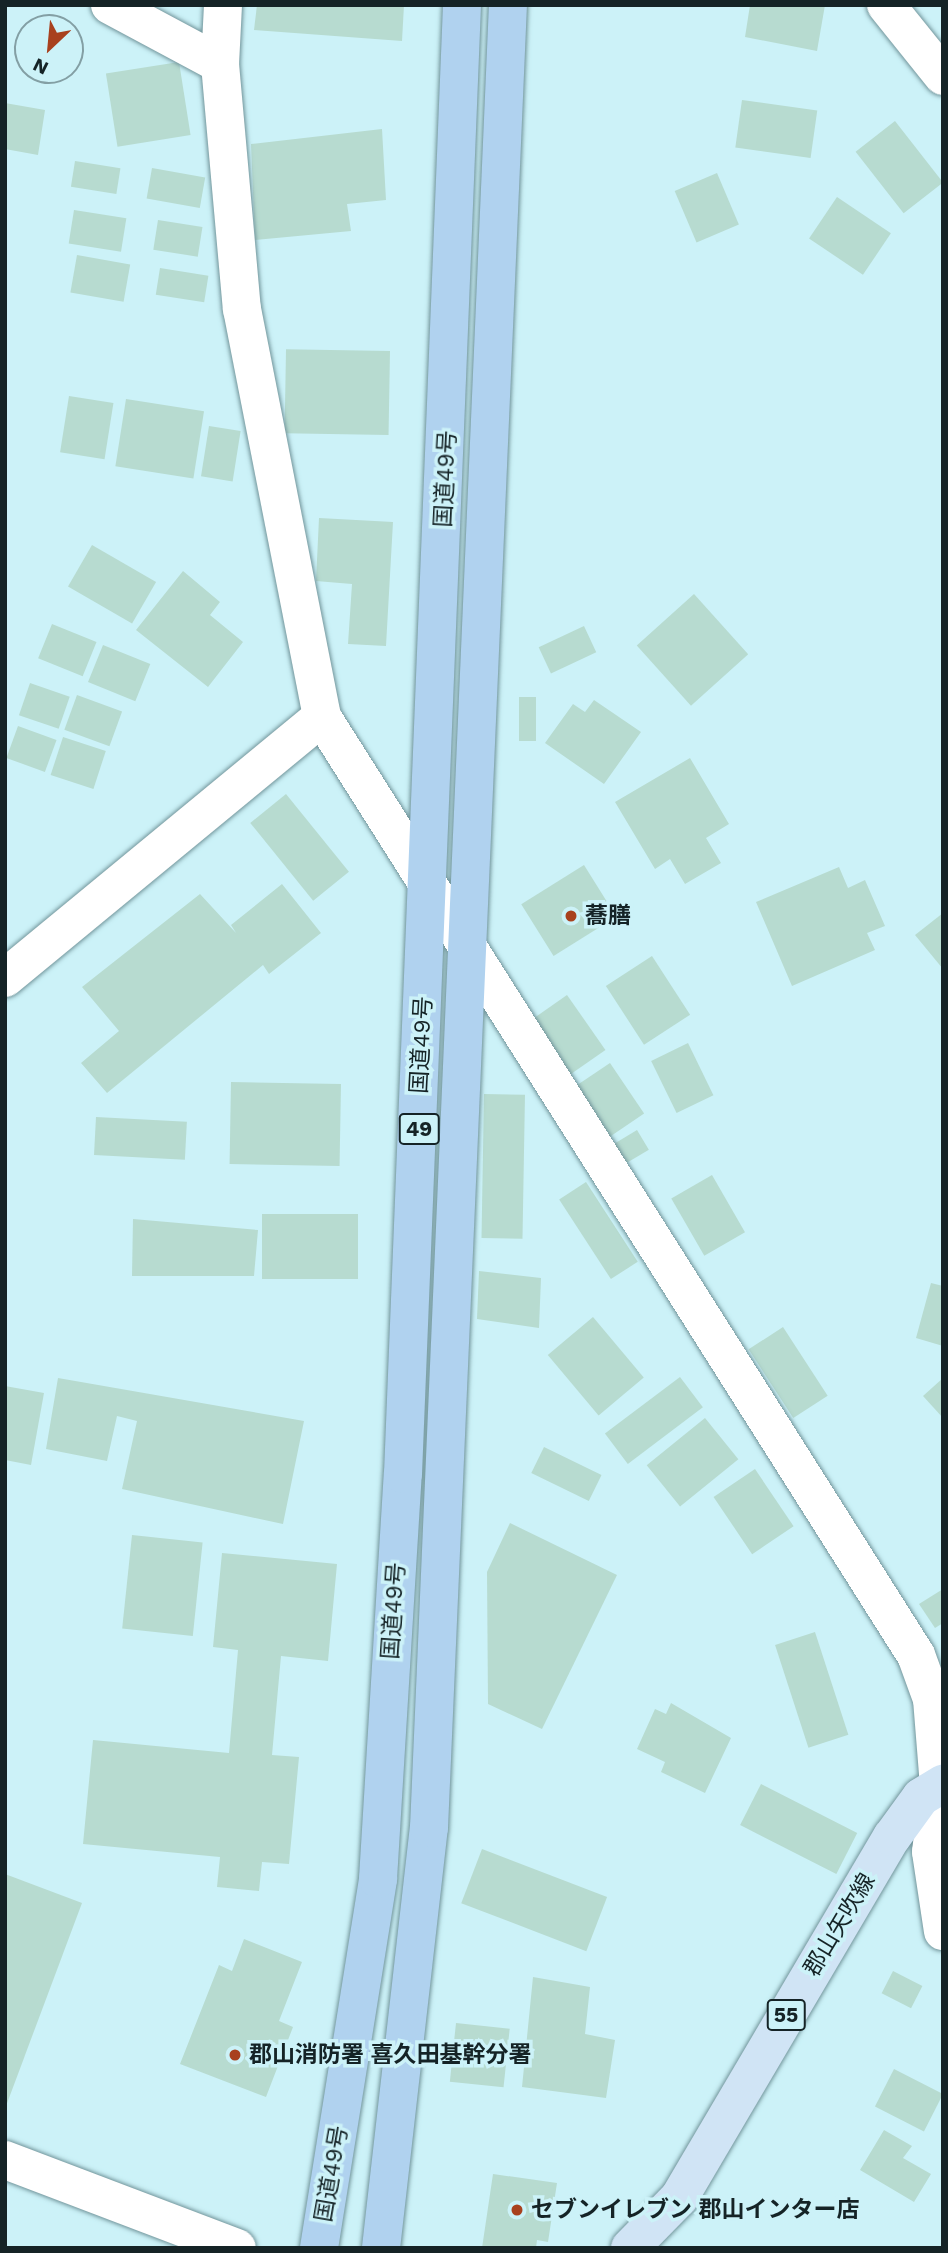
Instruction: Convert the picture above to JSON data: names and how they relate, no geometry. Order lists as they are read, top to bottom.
{
  "streets": {
    "highway": ["国道49号", "49"],
    "main road": ["郡山矢吹線", "55"]
  },
  "places": ["蕎膳", "郡山消防署 喜久田基幹分署", "セブンイレブン 郡山インター店"],
  "north": "bottom left"
}
